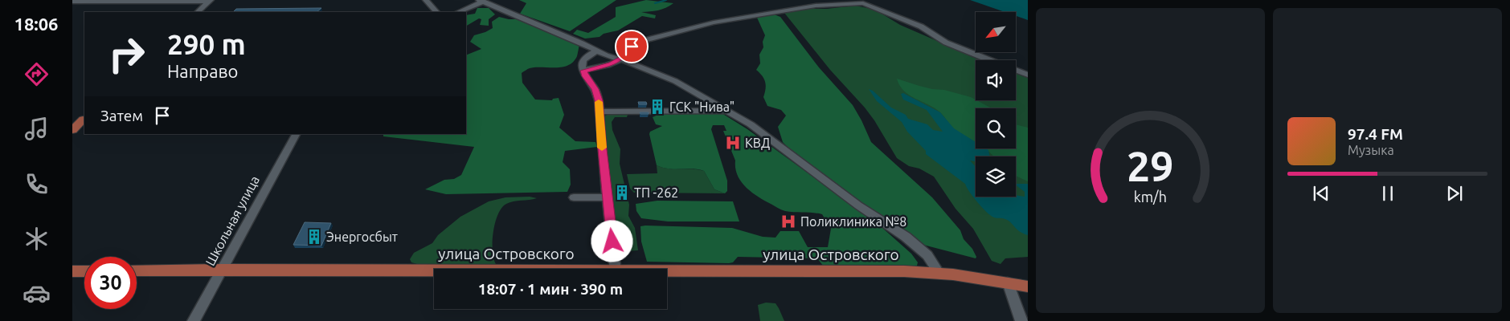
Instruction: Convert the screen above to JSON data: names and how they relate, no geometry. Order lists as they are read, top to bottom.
{
  "streets": {
    "main road": ["улица Островского"],
    "street": ["Школьная улица"]
  },
  "crossings": [
    ["Школьная улица", "улица Островского"]
  ],
  "places": {
    "building": ["ГСК \"Нива\"", "ТП -262", "Энергосбыт"],
    "hospital": ["КВД", "Поликлиника №8"]
  },
  "north": "bottom left",
  "page": {
    "tabs": "18:06",
    "turn": ["290 m", "Направо"],
    "then": "Затем",
    "song": ["97.4 FM", "Музыка"],
    "limit": "30",
    "trip": "18:07 · 1 мин · 390 m",
    "gauge": ["29", "km/h"]
  }
}
